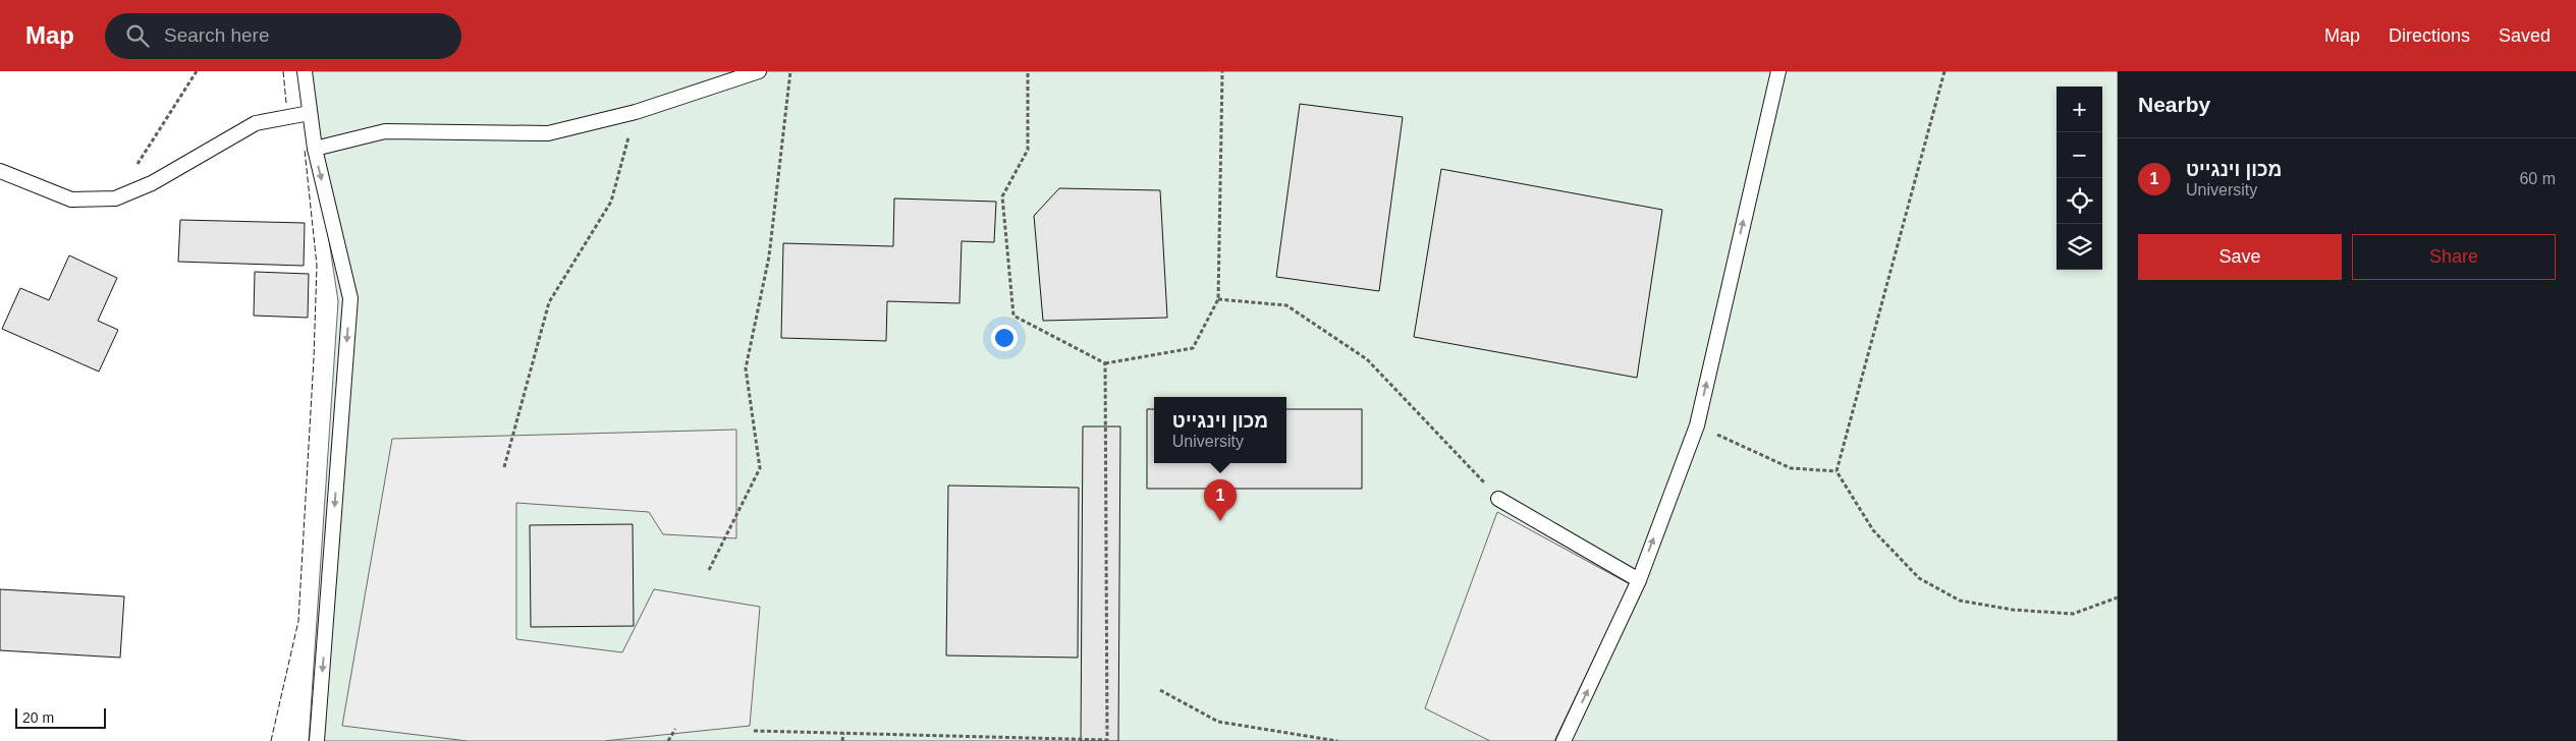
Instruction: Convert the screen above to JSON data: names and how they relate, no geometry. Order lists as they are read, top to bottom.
{
  "scale_bar": "20 m",
  "page": {
    "header": "Map",
    "search": "Search here",
    "nav": ["Map", "Directions", "Saved"],
    "heading": "Nearby",
    "map_buttons": ["+", "−"],
    "list": [
      {
        "mark": "1",
        "name": "מכון וינגייט",
        "note": "University",
        "value": "60 m"
      }
    ],
    "buttons": ["Save", "Share"],
    "popup": ["מכון וינגייט", "University"],
    "pins": "1",
    "scale": "20 m"
  }
}
